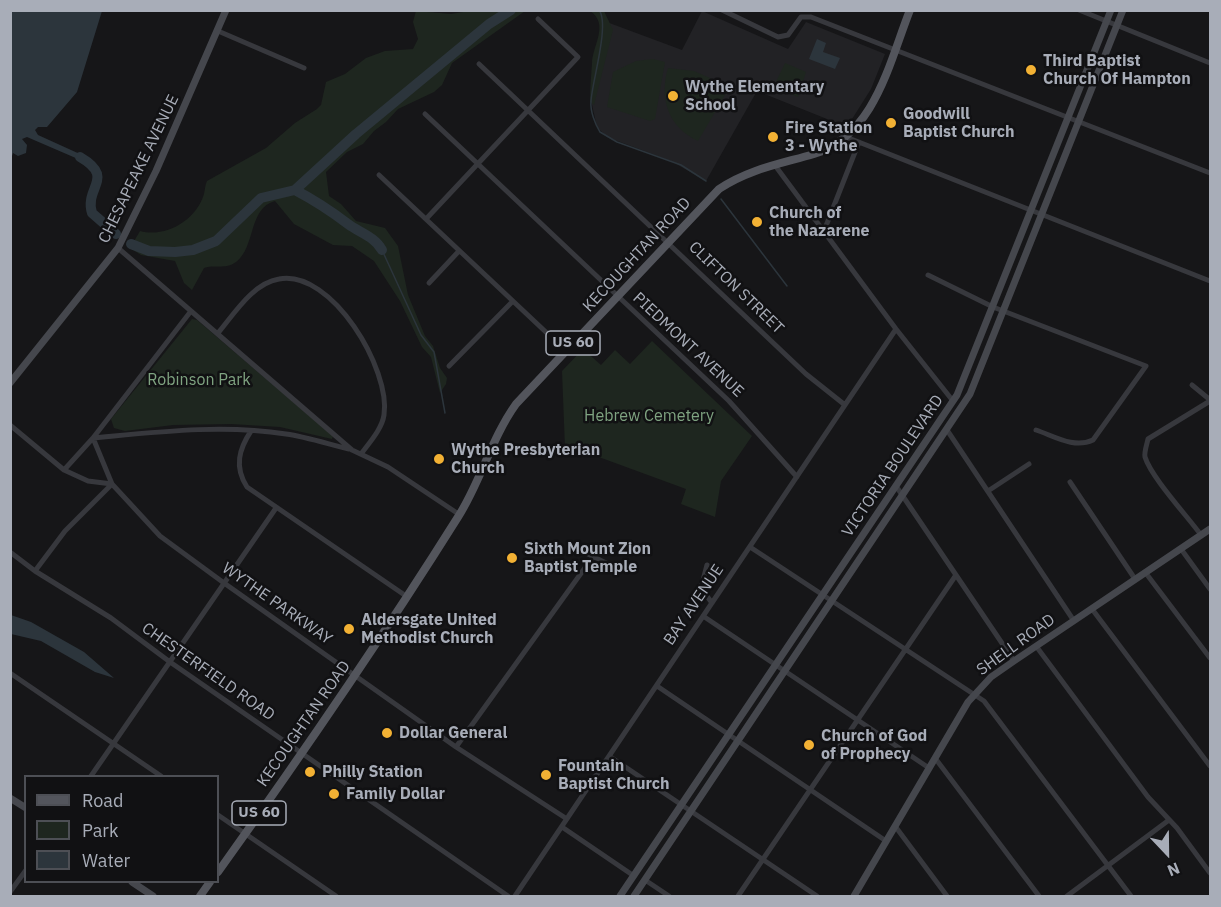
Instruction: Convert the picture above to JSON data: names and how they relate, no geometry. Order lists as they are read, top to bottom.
{
  "streets": {
    "main road": [
      "CHESAPEAKE AVENUE",
      "KECOUGHTAN ROAD",
      "US 60",
      "VICTORIA BOULEVARD",
      "SHELL ROAD"
    ],
    "street": [
      "CLIFTON STREET",
      "PIEDMONT AVENUE",
      "WYTHE PARKWAY",
      "BAY AVENUE",
      "CHESTERFIELD ROAD"
    ]
  },
  "crossings": [
    ["KECOUGHTAN ROAD", "CLIFTON STREET"],
    ["KECOUGHTAN ROAD", "PIEDMONT AVENUE"],
    ["KECOUGHTAN ROAD", "WYTHE PARKWAY"],
    ["KECOUGHTAN ROAD", "CHESTERFIELD ROAD"],
    ["CLIFTON STREET", "BAY AVENUE"],
    ["PIEDMONT AVENUE", "BAY AVENUE"],
    ["WYTHE PARKWAY", "BAY AVENUE"]
  ],
  "parks": ["Robinson Park", "Hebrew Cemetery"],
  "places": [
    "Third Baptist Church Of Hampton",
    "Wythe Elementary School",
    "Goodwill Baptist Church",
    "Fire Station 3 - Wythe",
    "Church of the Nazarene",
    "Wythe Presbyterian Church",
    "Sixth Mount Zion Baptist Temple",
    "Aldersgate United Methodist Church",
    "Dollar General",
    "Church of God of Prophecy",
    "Philly Station",
    "Fountain Baptist Church",
    "Family Dollar"
  ],
  "legend": ["Road", "Park", "Water"],
  "north": "bottom"
}
